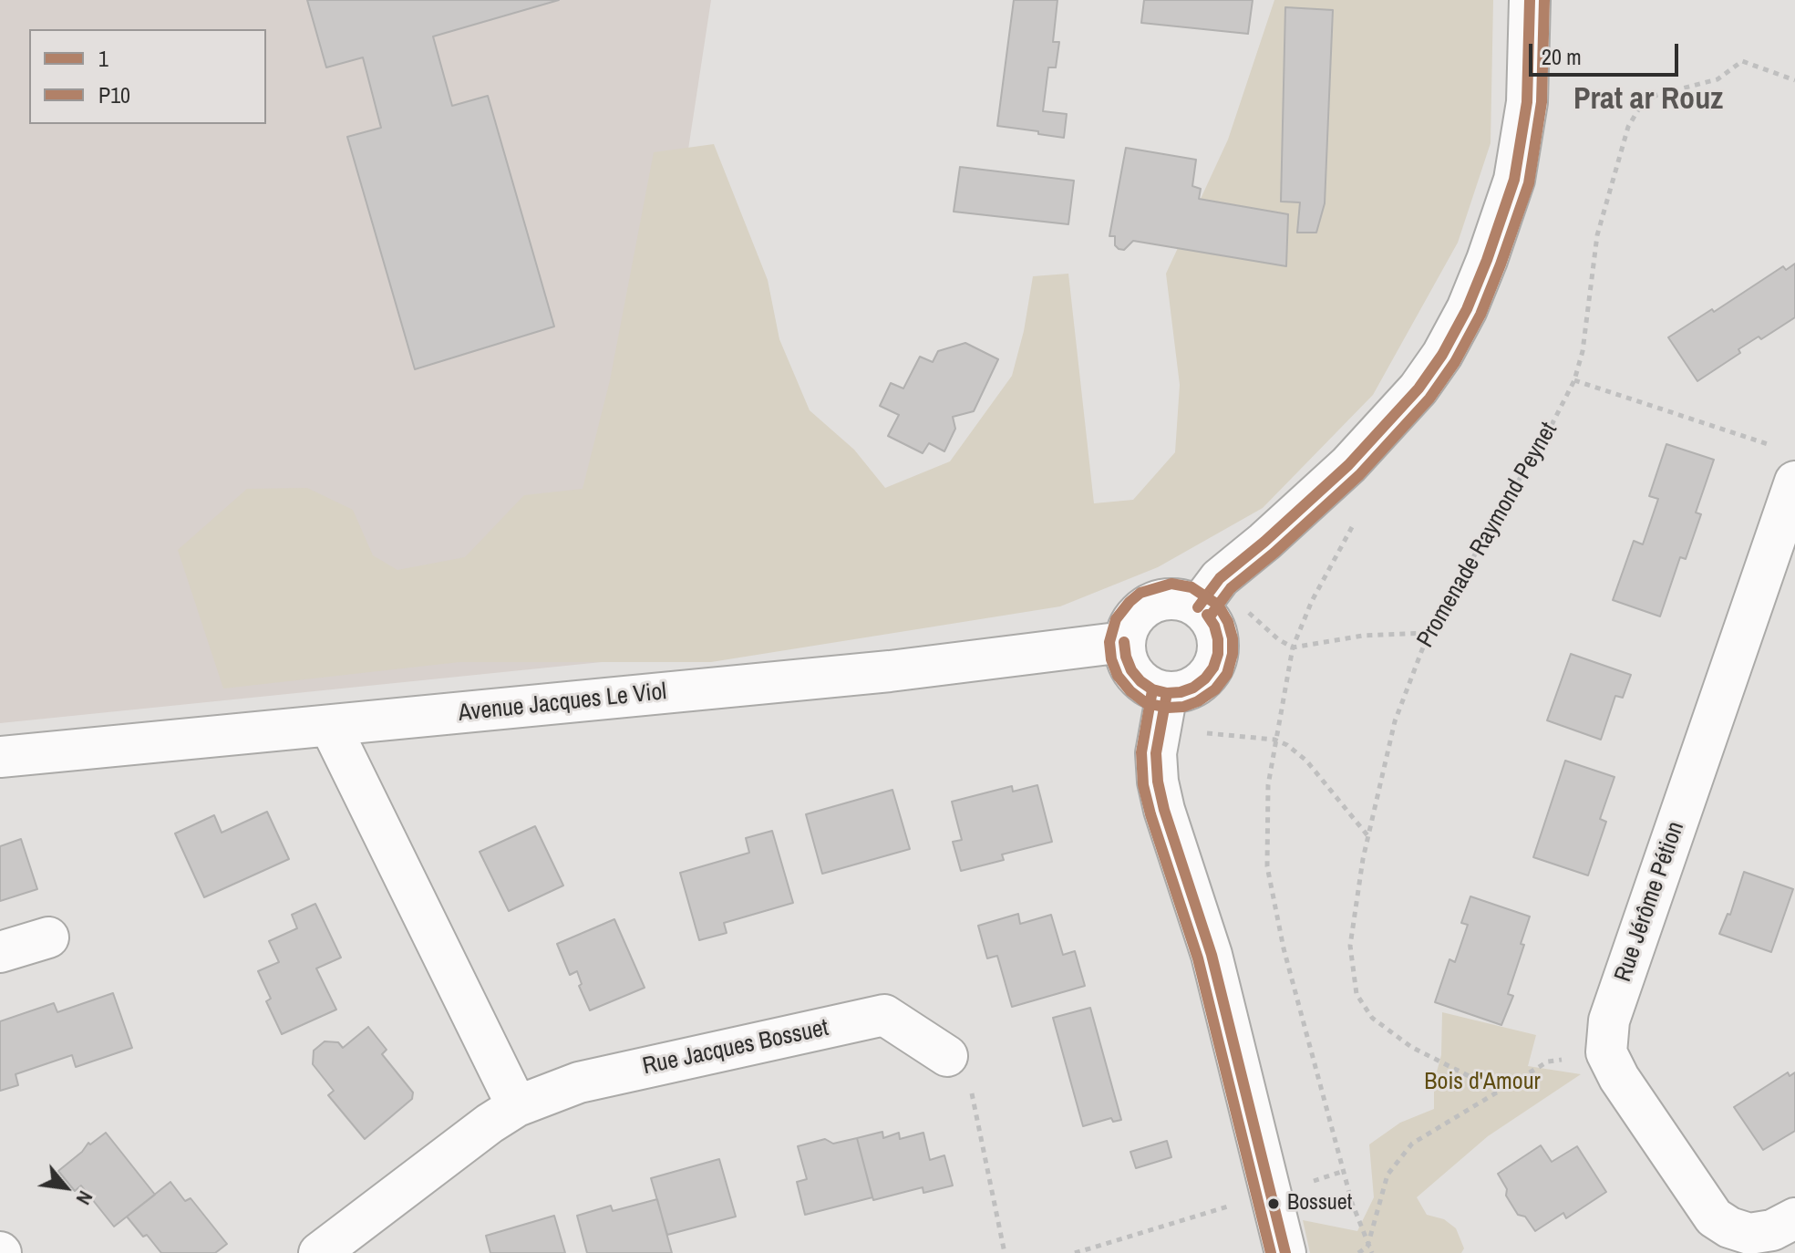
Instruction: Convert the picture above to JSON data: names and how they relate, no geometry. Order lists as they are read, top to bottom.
{
  "streets": {
    "street": ["Avenue Jacques Le Viol", "Rue Jérôme Pétion", "Rue Jacques Bossuet"],
    "path": ["Promenade Raymond Peynet"]
  },
  "districts": ["Prat ar Rouz"],
  "parks": ["Bois d'Amour"],
  "places": ["Bossuet"],
  "lines": ["transit line 1", "transit line P10"],
  "legend": ["1", "P10"],
  "scale_bar": "20 m",
  "north": "bottom right"
}
